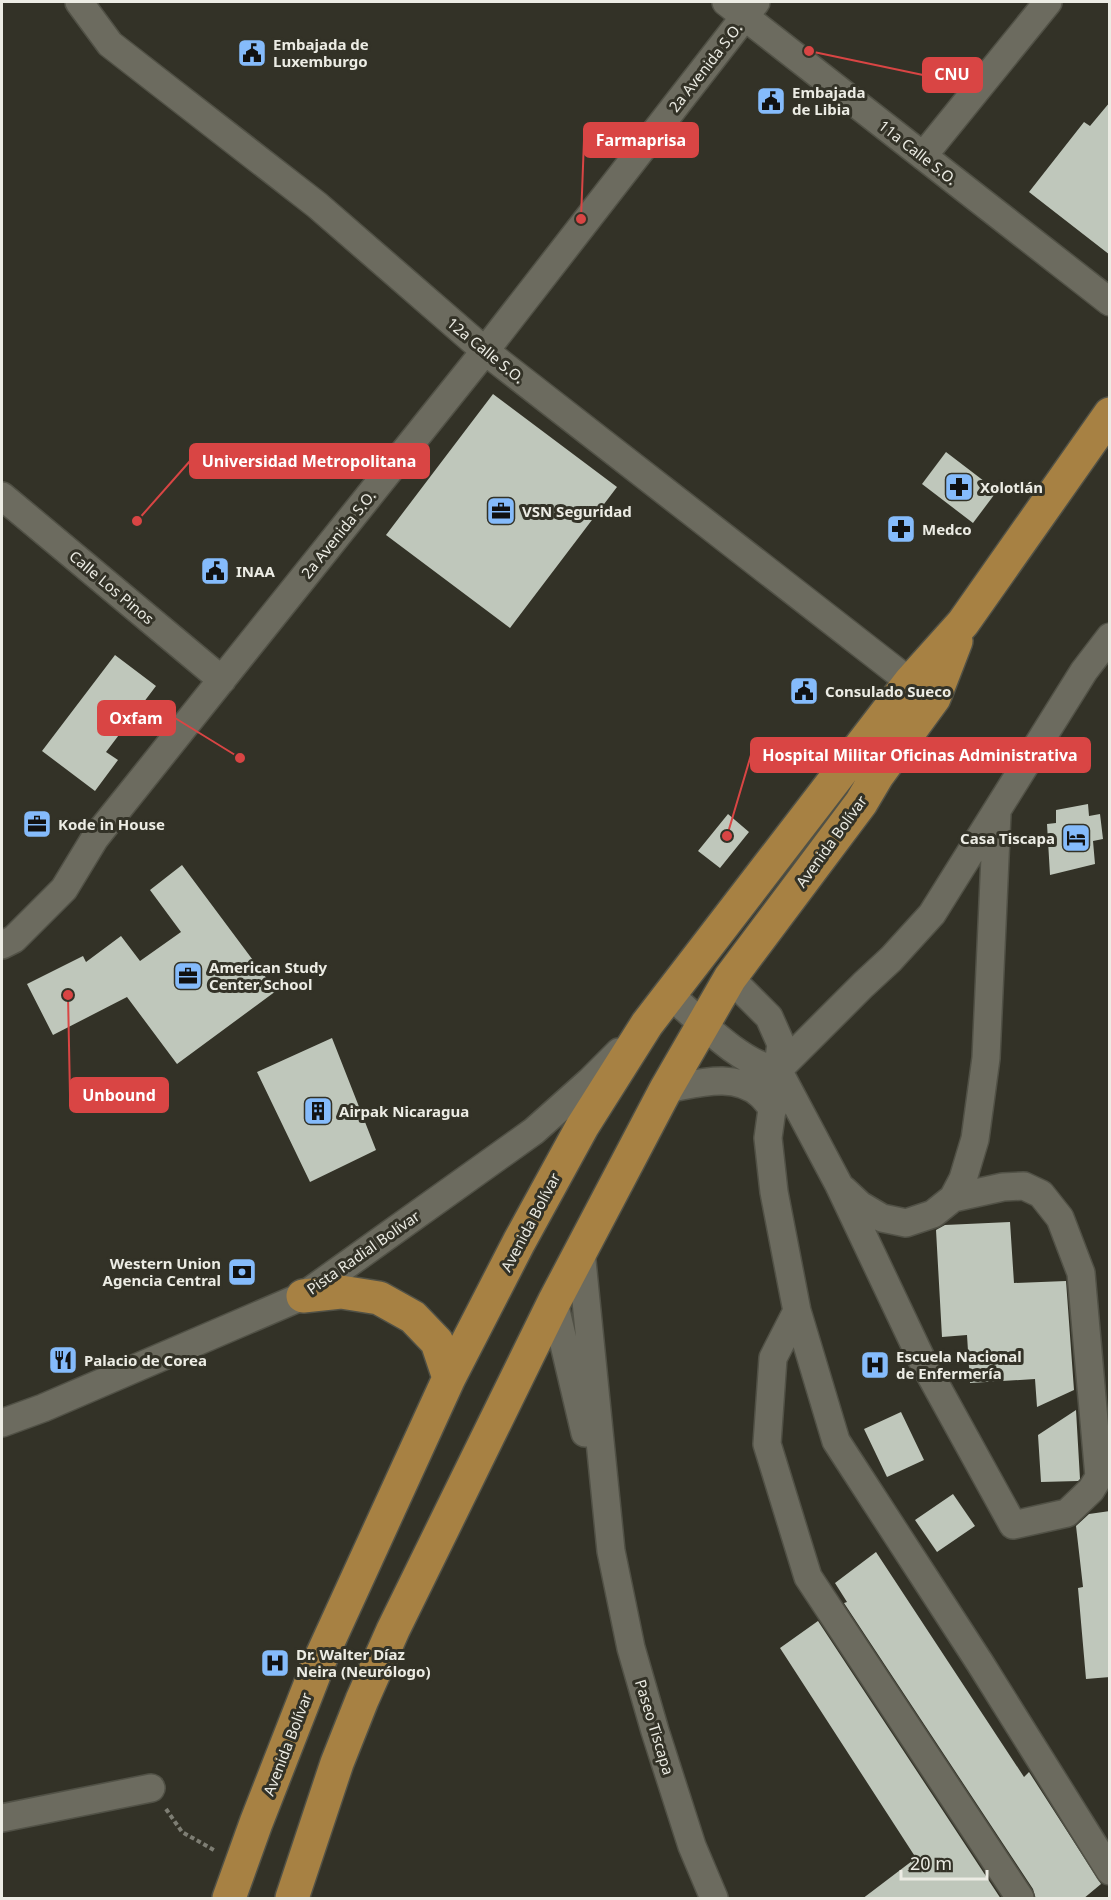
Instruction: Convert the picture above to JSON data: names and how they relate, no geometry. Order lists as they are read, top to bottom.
{
  "streets": {
    "highway": ["Avenida Bolívar"],
    "street": [
      "2a Avenida S.O.",
      "11a Calle S.O.",
      "12a Calle S.O.",
      "Calle Los Pinos",
      "Pista Radial Bolívar",
      "Paseo Tiscapa"
    ]
  },
  "crossings": [
    ["2a Avenida S.O.", "11a Calle S.O."],
    ["2a Avenida S.O.", "12a Calle S.O."],
    ["2a Avenida S.O.", "Calle Los Pinos"],
    ["12a Calle S.O.", "Avenida Bolívar"],
    ["Avenida Bolívar", "Pista Radial Bolívar"],
    ["Avenida Bolívar", "Paseo Tiscapa"]
  ],
  "places": {
    "other": [
      "CNU",
      "Farmaprisa",
      "Universidad Metropolitana",
      "Oxfam",
      "Hospital Militar Oficinas Administrativa",
      "Unbound"
    ],
    "public building": [
      "Embajada de Luxemburgo",
      "Embajada de Libia",
      "INAA",
      "Consulado Sueco"
    ],
    "pharmacy": ["Xolotlán", "Medco"],
    "office": ["VSN Seguridad", "Kode in House", "American Study Center School"],
    "hotel": ["Casa Tiscapa"],
    "building": ["Airpak Nicaragua"],
    "bank": ["Western Union Agencia Central"],
    "restaurant": ["Palacio de Corea"],
    "hospital": ["Escuela Nacional de Enfermería", "Dr. Walter Díaz Neira (Neurólogo)"]
  },
  "scale_bar": "20 m"
}
